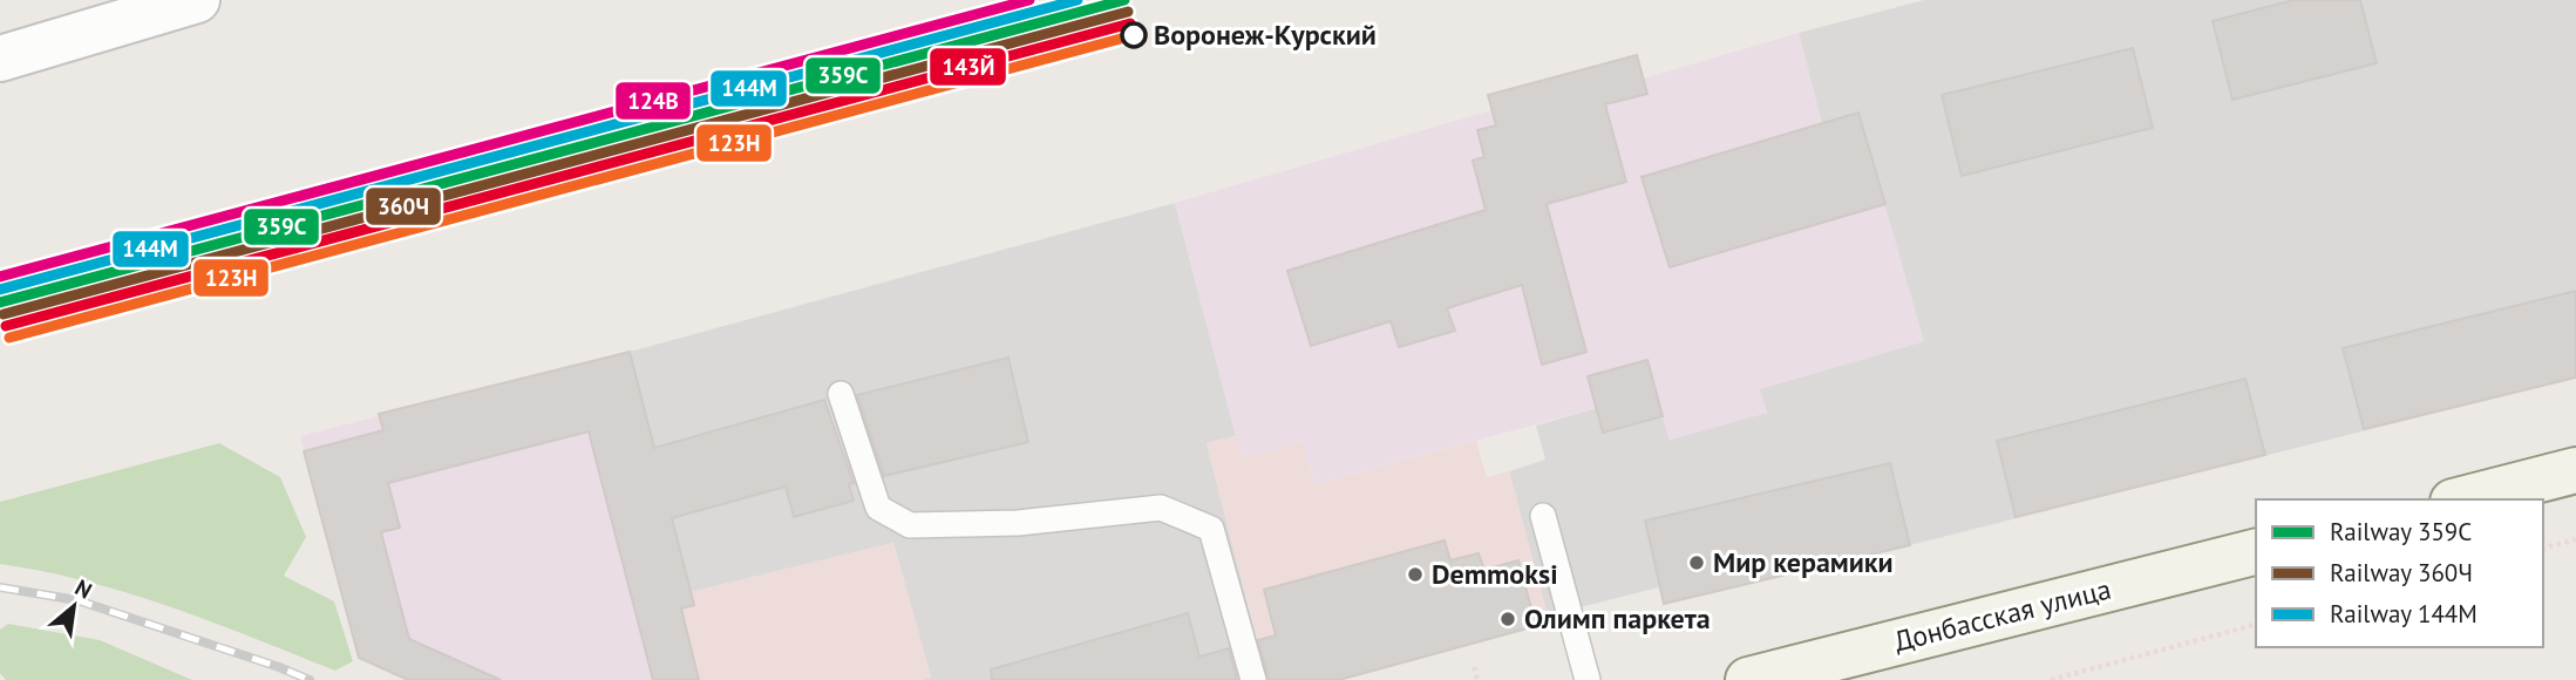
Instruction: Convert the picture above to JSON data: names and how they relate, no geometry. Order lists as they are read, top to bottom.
{
  "streets": {
    "street": ["Донбасская улица"]
  },
  "places": [
    "Воронеж-Курский",
    "Мир керамики",
    "Demmoksi",
    "Олимп паркета"
  ],
  "lines": [
    "rail line 359С",
    "rail line 144М",
    "transit line 124В",
    "rail line 360Ч",
    "transit line 143Й",
    "transit line 123Н"
  ],
  "legend": ["Railway 359С", "Railway 360Ч", "Railway 144М"],
  "north": "top right"
}
